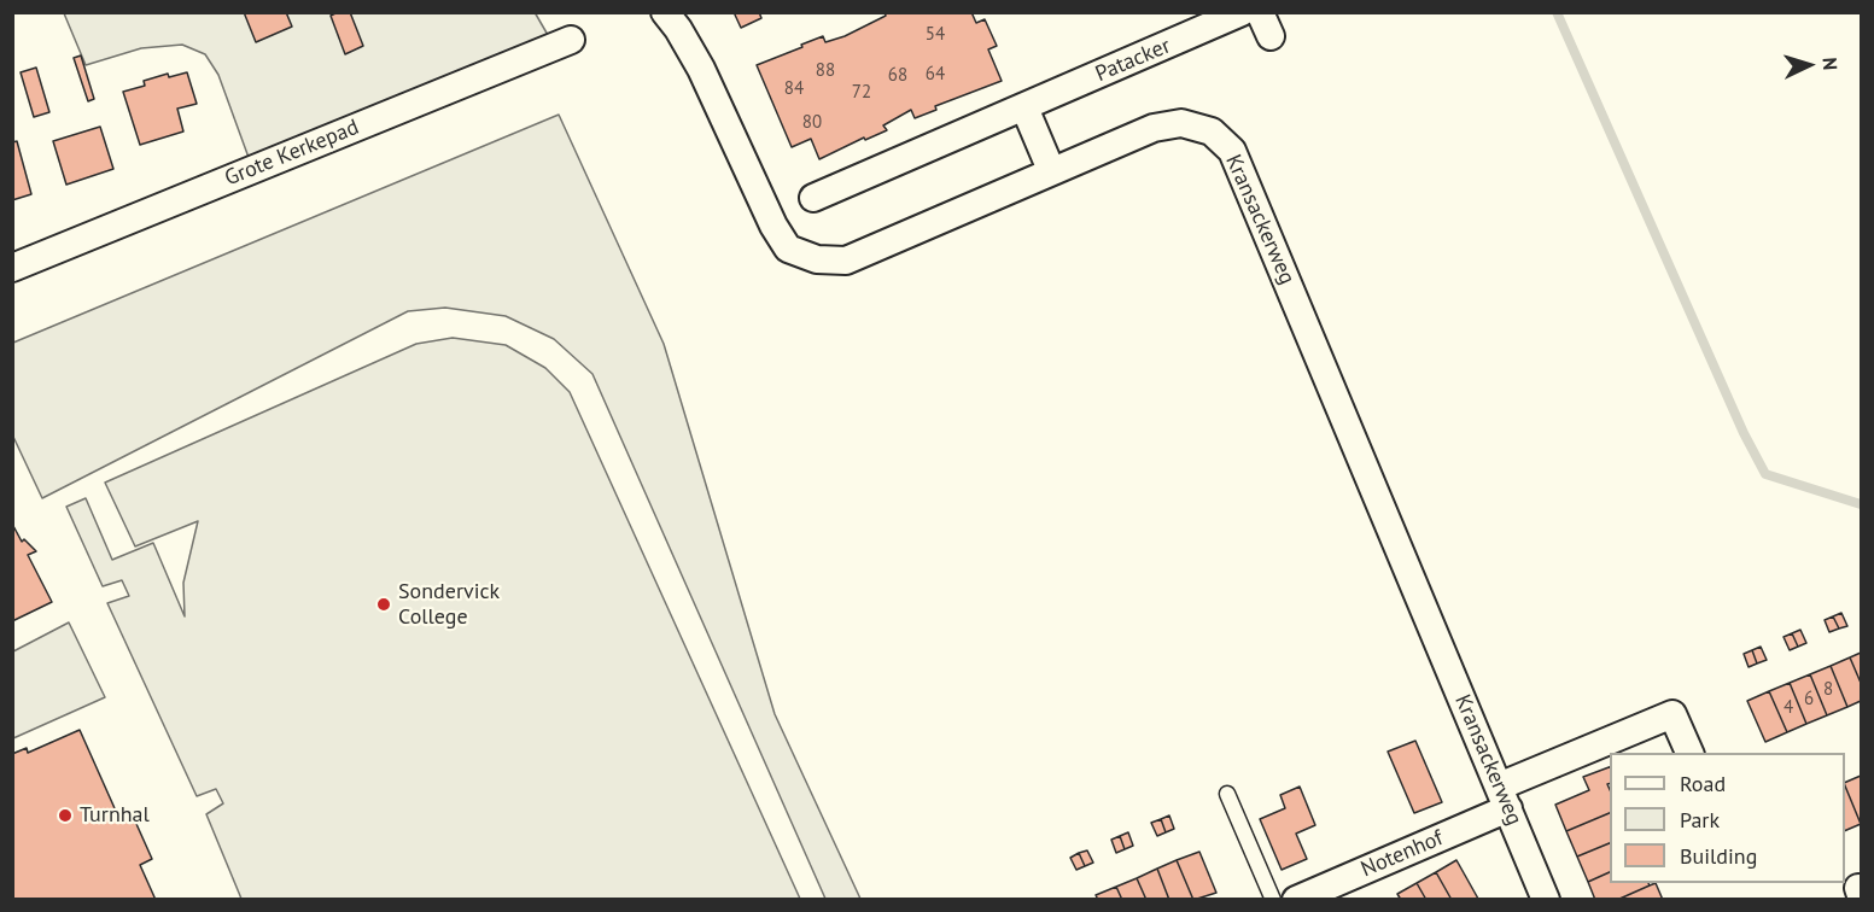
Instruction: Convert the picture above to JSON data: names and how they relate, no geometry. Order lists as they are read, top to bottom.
{
  "streets": {
    "street": [
      "Patacker",
      "Grote Kerkepad",
      "Kransackerweg",
      "Notenhof"
    ]
  },
  "crossings": [
    ["Kransackerweg", "Notenhof"]
  ],
  "places": ["Sondervick College", "Turnhal"],
  "house_numbers": [
    "54",
    "88",
    "64",
    "68",
    "84",
    "72",
    "80",
    "8",
    "6",
    "4"
  ],
  "legend": ["Road", "Park", "Building"],
  "north": "right"
}
